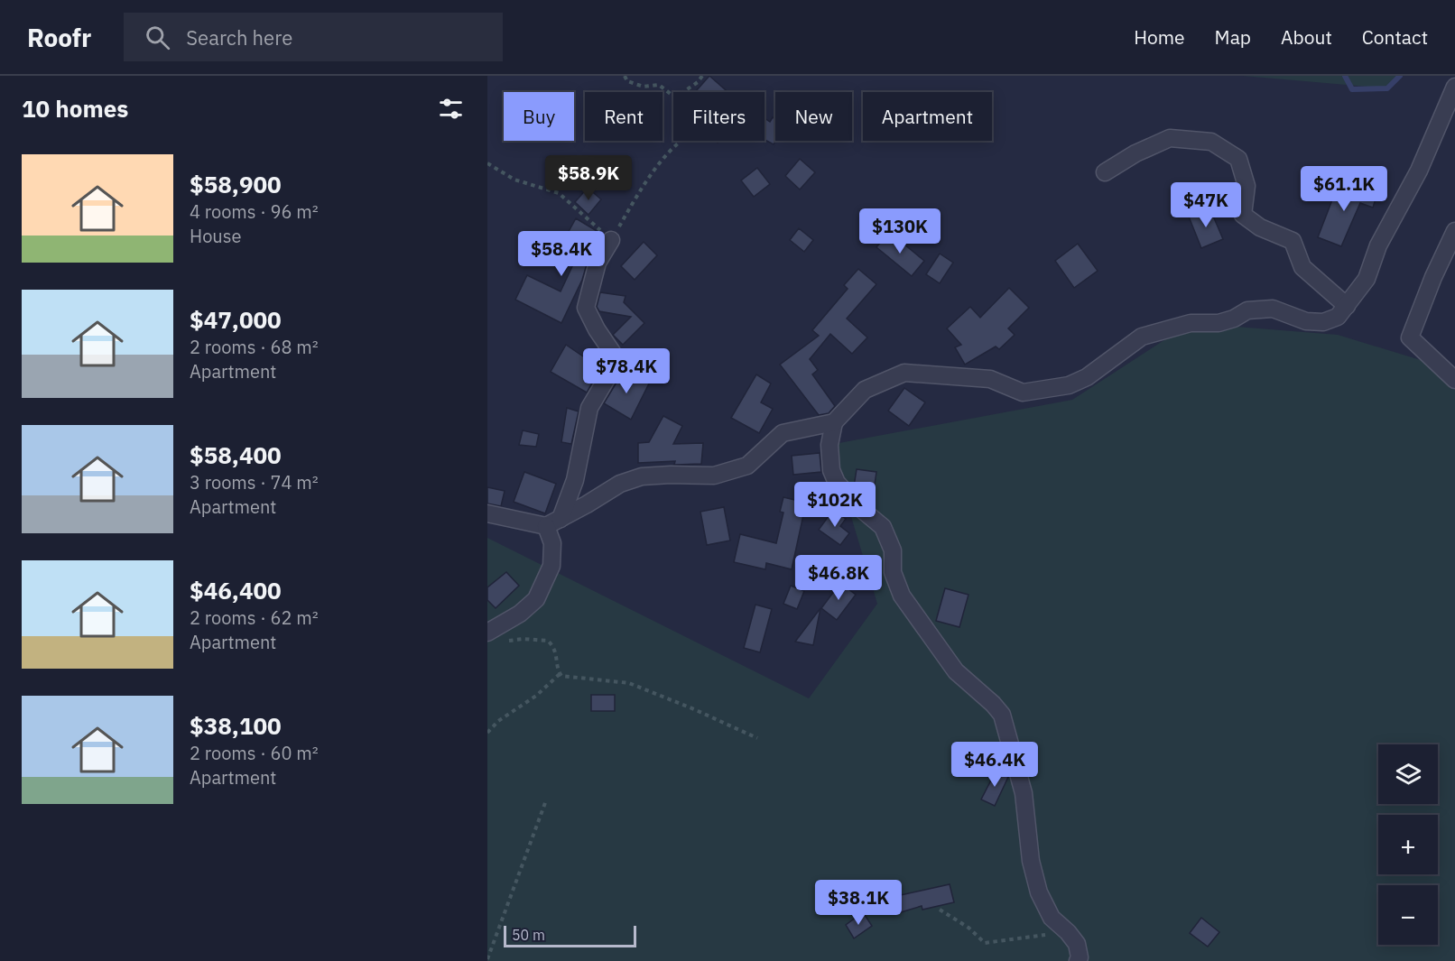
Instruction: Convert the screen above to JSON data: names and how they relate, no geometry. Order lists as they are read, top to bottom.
{
  "scale_bar": "50 m",
  "page": {
    "header": "Roofr",
    "search": "Search here",
    "nav": [
      "Home",
      "Map",
      "About",
      "Contact"
    ],
    "heading": "10 homes",
    "chip": [
      "Buy",
      "Rent",
      "Filters",
      "New",
      "Apartment"
    ],
    "list": [
      {
        "name": "$58,900",
        "note": "4 rooms · 96 m² · House"
      },
      {
        "name": "$47,000",
        "note": "2 rooms · 68 m² · Apartment"
      },
      {
        "name": "$58,400",
        "note": "3 rooms · 74 m² · Apartment"
      },
      {
        "name": "$46,400",
        "note": "2 rooms · 62 m² · Apartment"
      },
      {
        "name": "$38,100",
        "note": "2 rooms · 60 m² · Apartment"
      }
    ],
    "price": [
      "$58.9K",
      "$61.1K",
      "$47K",
      "$130K",
      "$58.4K",
      "$78.4K",
      "$102K",
      "$46.8K",
      "$46.4K",
      "$38.1K"
    ],
    "map_buttons": ["+", "−"],
    "scale": "50 m"
  }
}
